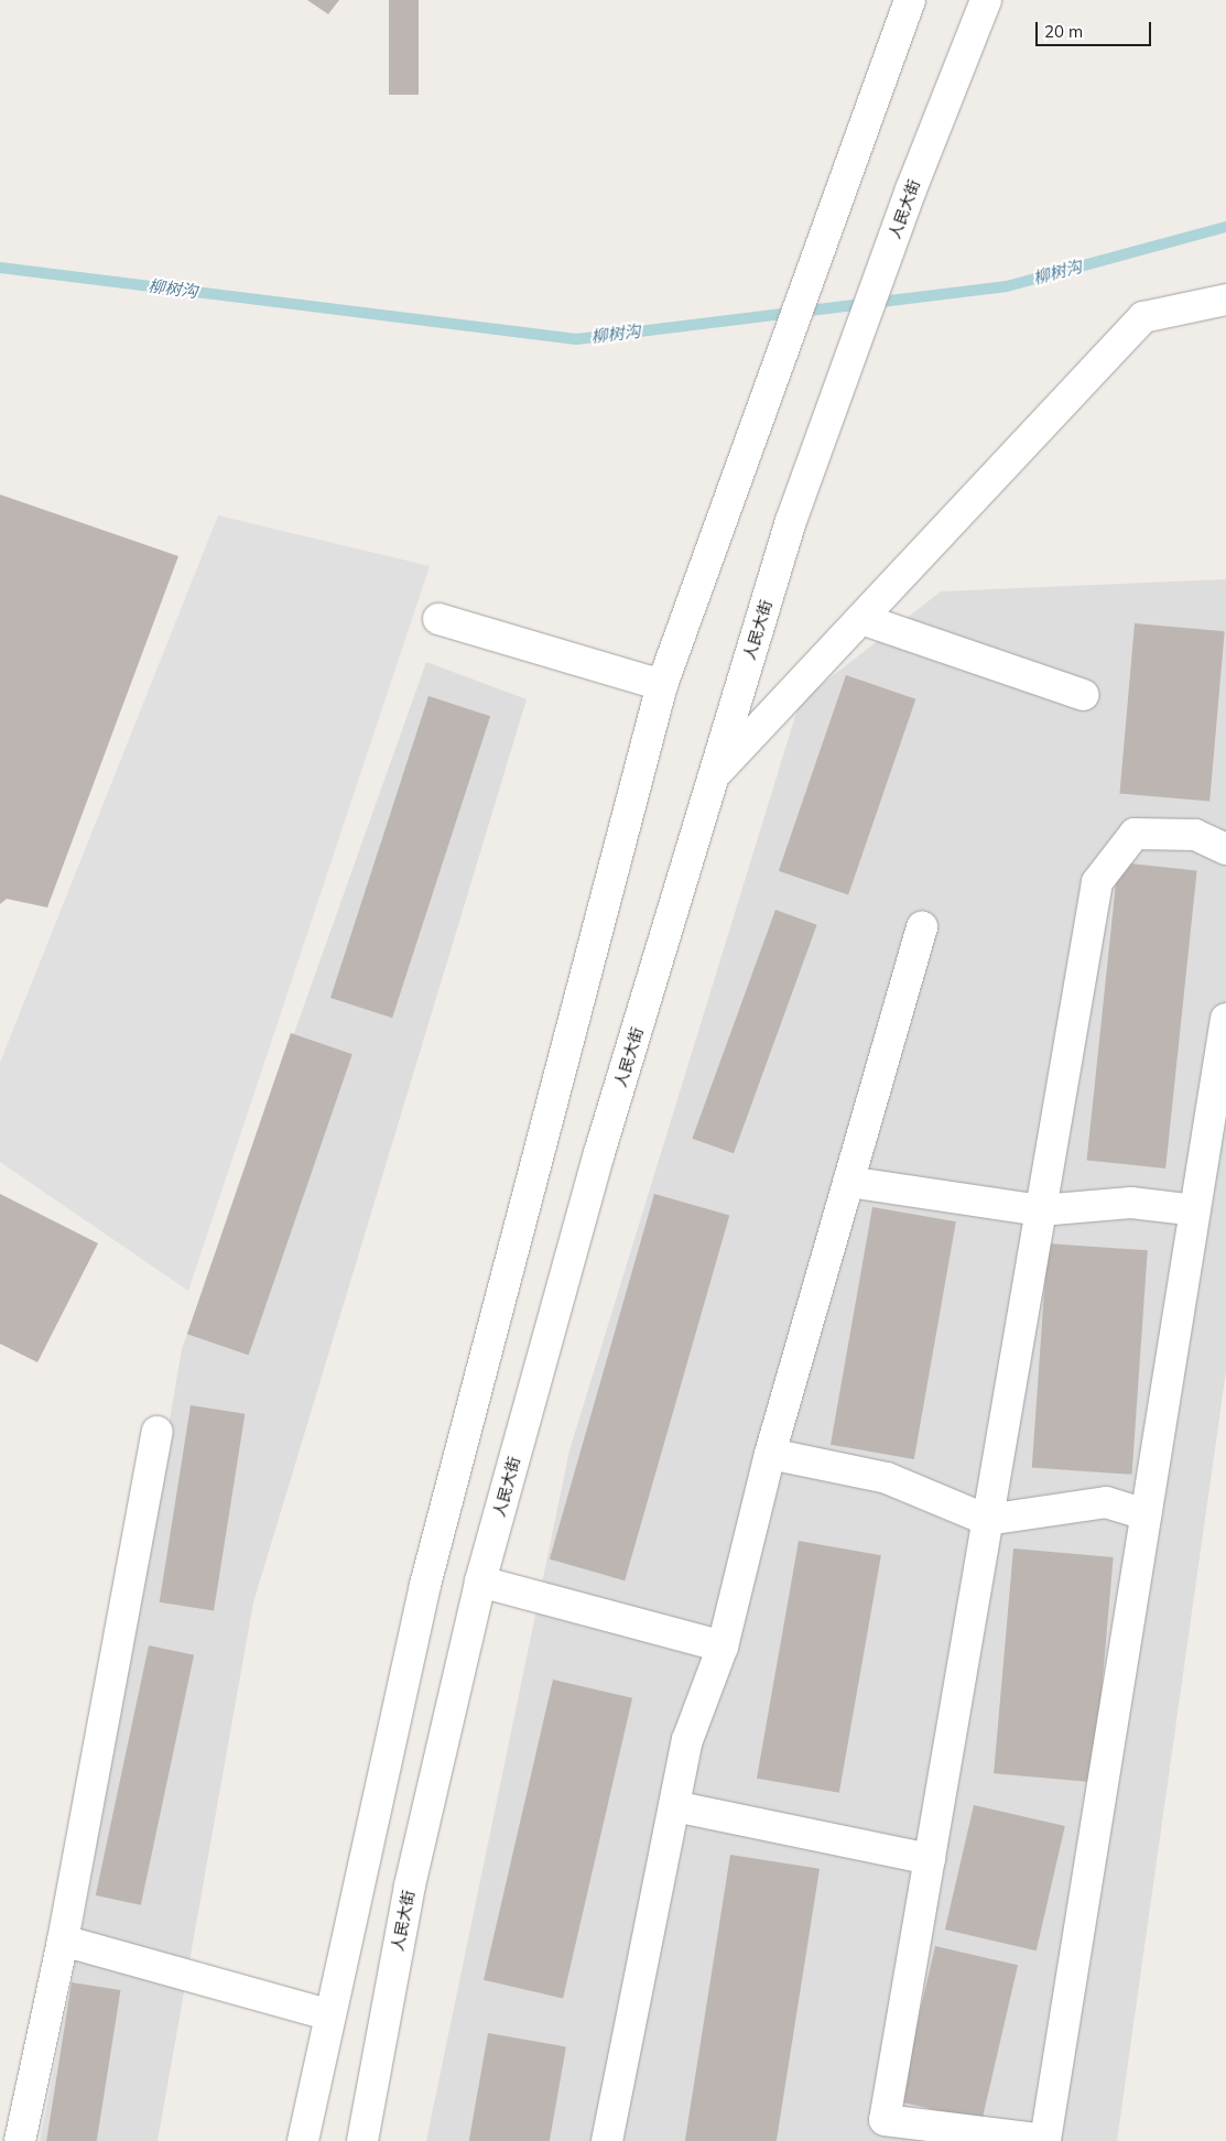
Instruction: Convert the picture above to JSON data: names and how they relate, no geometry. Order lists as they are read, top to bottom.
{
  "streets": {
    "street": ["人民大街"]
  },
  "water": ["柳树沟"],
  "scale_bar": "20 m"
}
